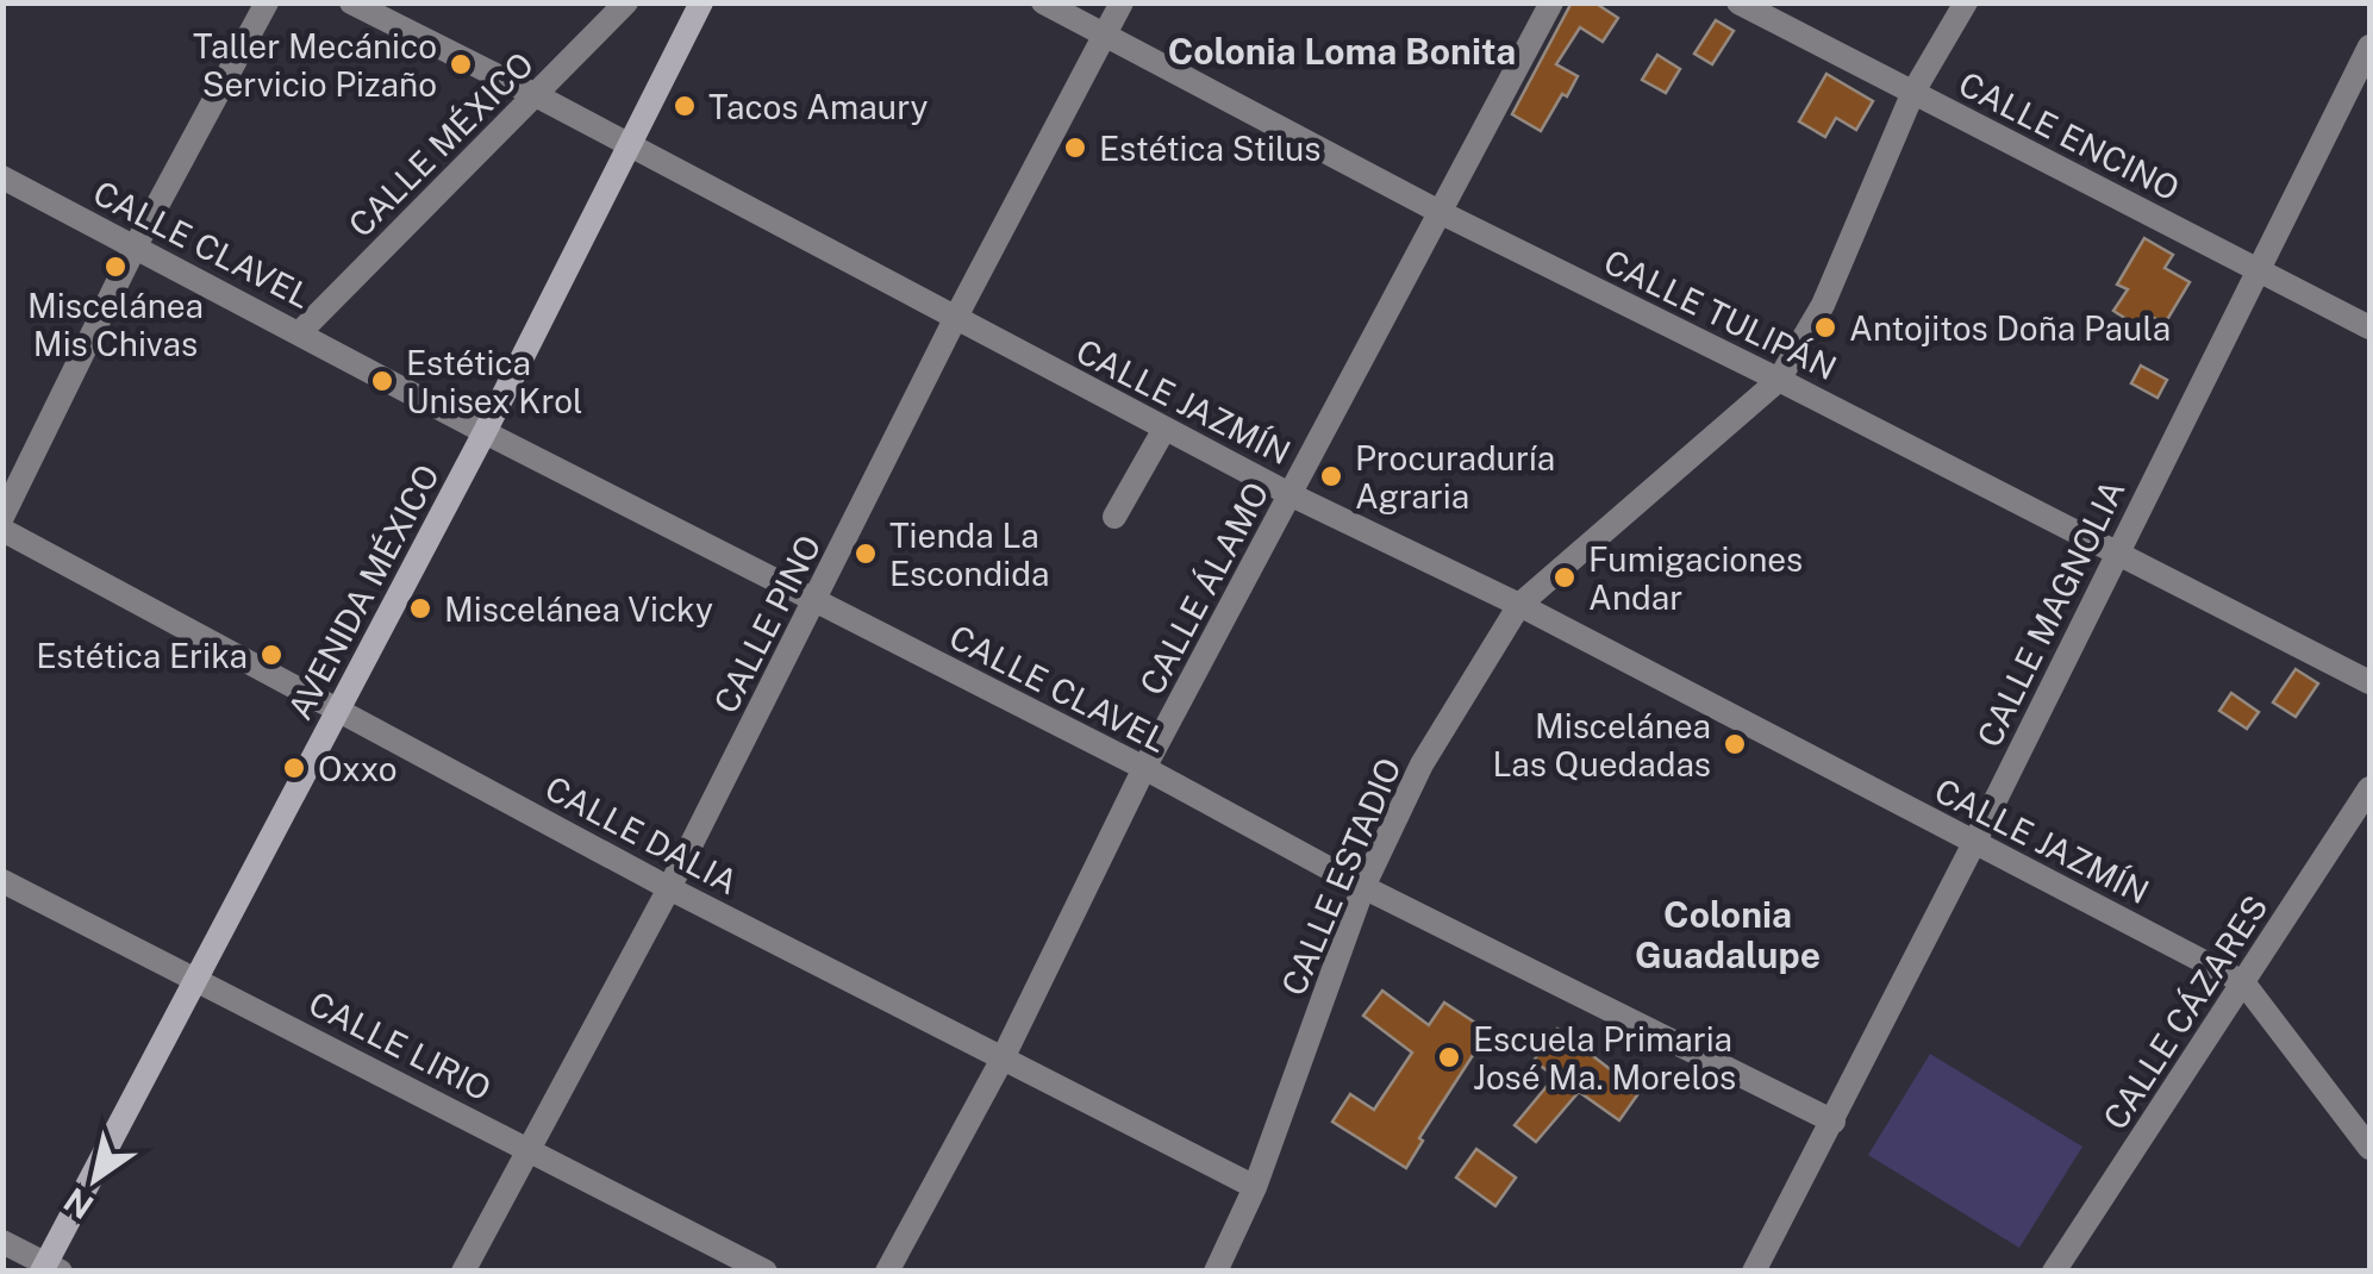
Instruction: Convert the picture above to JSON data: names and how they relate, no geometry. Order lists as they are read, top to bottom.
{
  "streets": {
    "street": [
      "CALLE ENCINO",
      "CALLE MÉXICO",
      "CALLE CLAVEL",
      "CALLE TULIPÁN",
      "CALLE JAZMÍN",
      "CALLE ÁLAMO",
      "AVENIDA MÉXICO",
      "CALLE MAGNOLIA",
      "CALLE PINO",
      "CALLE DALIA",
      "CALLE ESTADIO",
      "CALLE CÁZARES",
      "CALLE LIRIO"
    ]
  },
  "crossings": [
    ["CALLE ENCINO", "CALLE MAGNOLIA"],
    ["CALLE ENCINO", "CALLE ESTADIO"],
    ["CALLE MÉXICO", "CALLE CLAVEL"],
    ["CALLE MÉXICO", "CALLE JAZMÍN"],
    ["CALLE CLAVEL", "CALLE ÁLAMO"],
    ["CALLE CLAVEL", "AVENIDA MÉXICO"],
    ["CALLE CLAVEL", "CALLE MAGNOLIA"],
    ["CALLE CLAVEL", "CALLE PINO"],
    ["CALLE CLAVEL", "CALLE ESTADIO"],
    ["CALLE TULIPÁN", "CALLE ÁLAMO"],
    ["CALLE TULIPÁN", "CALLE MAGNOLIA"],
    ["CALLE TULIPÁN", "CALLE PINO"],
    ["CALLE TULIPÁN", "CALLE ESTADIO"],
    ["CALLE JAZMÍN", "CALLE ÁLAMO"],
    ["CALLE JAZMÍN", "AVENIDA MÉXICO"],
    ["CALLE JAZMÍN", "CALLE MAGNOLIA"],
    ["CALLE JAZMÍN", "CALLE PINO"],
    ["CALLE JAZMÍN", "CALLE ESTADIO"],
    ["CALLE JAZMÍN", "CALLE CÁZARES"],
    ["CALLE ÁLAMO", "CALLE DALIA"],
    ["AVENIDA MÉXICO", "CALLE DALIA"],
    ["AVENIDA MÉXICO", "CALLE LIRIO"],
    ["CALLE PINO", "CALLE DALIA"],
    ["CALLE PINO", "CALLE LIRIO"],
    ["CALLE DALIA", "CALLE ESTADIO"]
  ],
  "districts": ["Colonia Loma Bonita", "Colonia Guadalupe"],
  "places": [
    "Taller Mecánico Servicio Pizaño",
    "Tacos Amaury",
    "Estética Stilus",
    "Miscelánea Mis Chivas",
    "Antojitos Doña Paula",
    "Estética Unisex Krol",
    "Procuraduría Agraria",
    "Tienda La Escondida",
    "Fumigaciones Andar",
    "Miscelánea Vicky",
    "Estética Erika",
    "Miscelánea Las Quedadas",
    "Oxxo",
    "Escuela Primaria José Ma. Morelos"
  ],
  "north": "bottom left"
}
